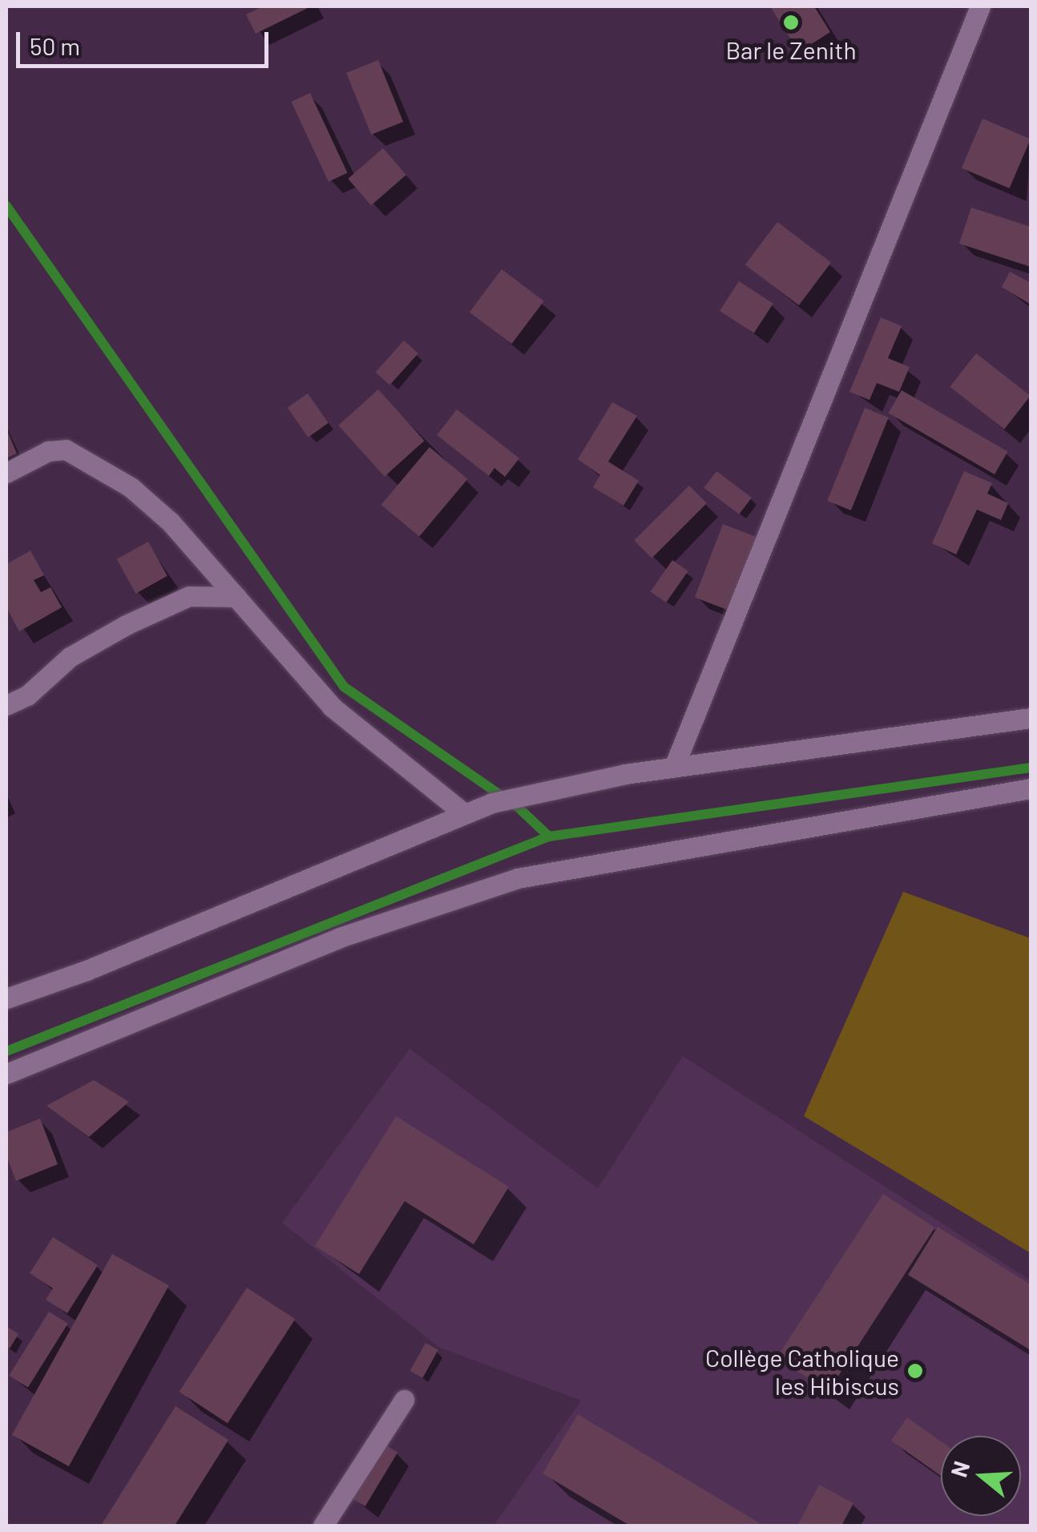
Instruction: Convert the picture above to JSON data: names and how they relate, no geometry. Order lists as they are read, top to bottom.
{
  "places": ["Bar le Zenith", "Collège Catholique les Hibiscus"],
  "scale_bar": "50 m",
  "north": "left"
}
